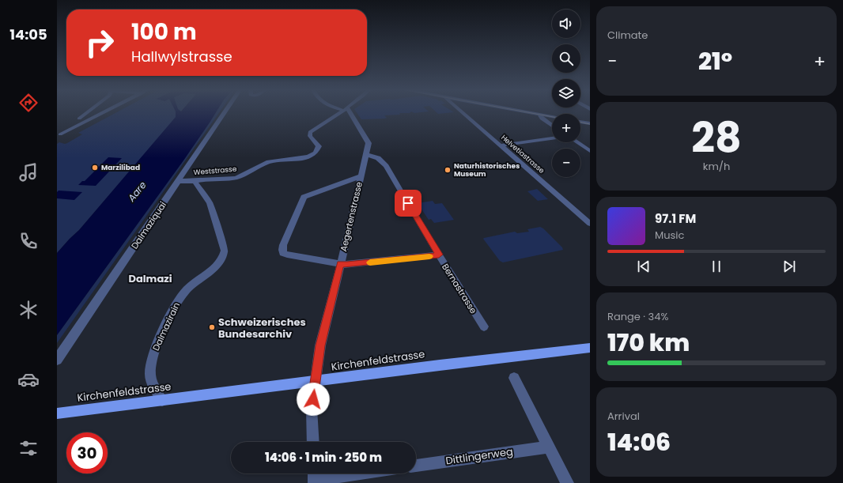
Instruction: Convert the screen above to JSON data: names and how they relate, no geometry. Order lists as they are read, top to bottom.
{
  "streets": {
    "main road": ["Kirchenfeldstrasse"],
    "street": [
      "Helvetiastrasse",
      "Weststrasse",
      "Aegertenstrasse",
      "Dalmaziquai",
      "Bernastrasse",
      "Dalmazirain",
      "Dittlingerweg"
    ]
  },
  "crossings": [
    ["Weststrasse", "Dalmaziquai"],
    ["Weststrasse", "Dalmazirain"],
    ["Aegertenstrasse", "Bernastrasse"],
    ["Aegertenstrasse", "Kirchenfeldstrasse"],
    ["Dalmazirain", "Kirchenfeldstrasse"]
  ],
  "districts": ["Dalmazi"],
  "water": ["Aare"],
  "places": ["Marzilibad", "Naturhistorisches Museum", "Schweizerisches Bundesarchiv"],
  "page": {
    "tabs": "14:05",
    "tile": [
      "Climate",
      ["28", "km/h"],
      ["Range · 34%", "170 km"],
      ["Arrival", "14:06"]
    ],
    "map_buttons": ["+", "−"],
    "turn": ["100 m", "Hallwylstrasse"],
    "heat": ["−", "21°", "+"],
    "song": ["97.1 FM", "Music"],
    "limit": "30",
    "trip": "14:06 · 1 min · 250 m"
  }
}
